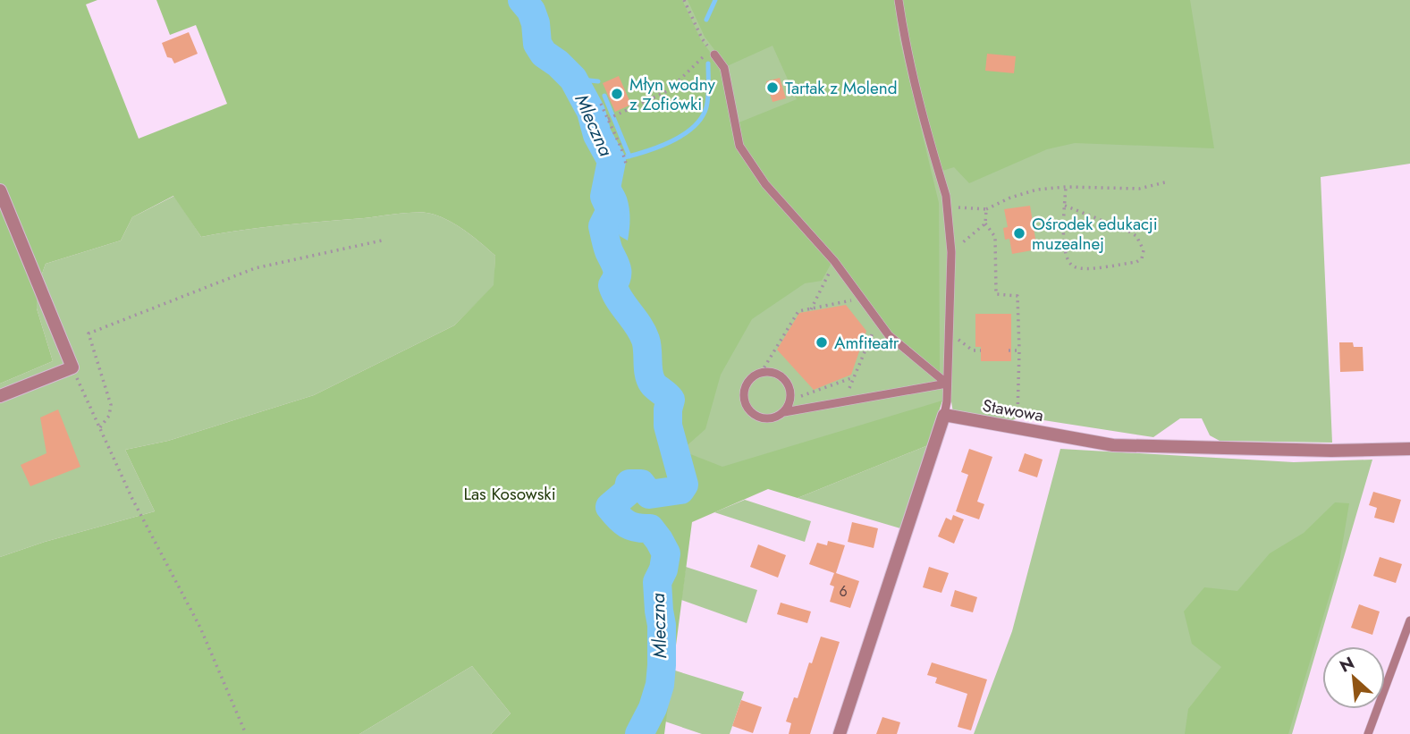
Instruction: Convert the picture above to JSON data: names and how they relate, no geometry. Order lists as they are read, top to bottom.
{
  "streets": {
    "street": ["Stawowa"]
  },
  "water": ["Mleczna"],
  "parks": ["Las Kosowski"],
  "places": [
    "Tartak z Molend",
    "Młyn wodny z Zofiówki",
    "Ośrodek edukacji muzealnej",
    "Amfiteatr"
  ],
  "house_numbers": ["6"],
  "north": "top left"
}
